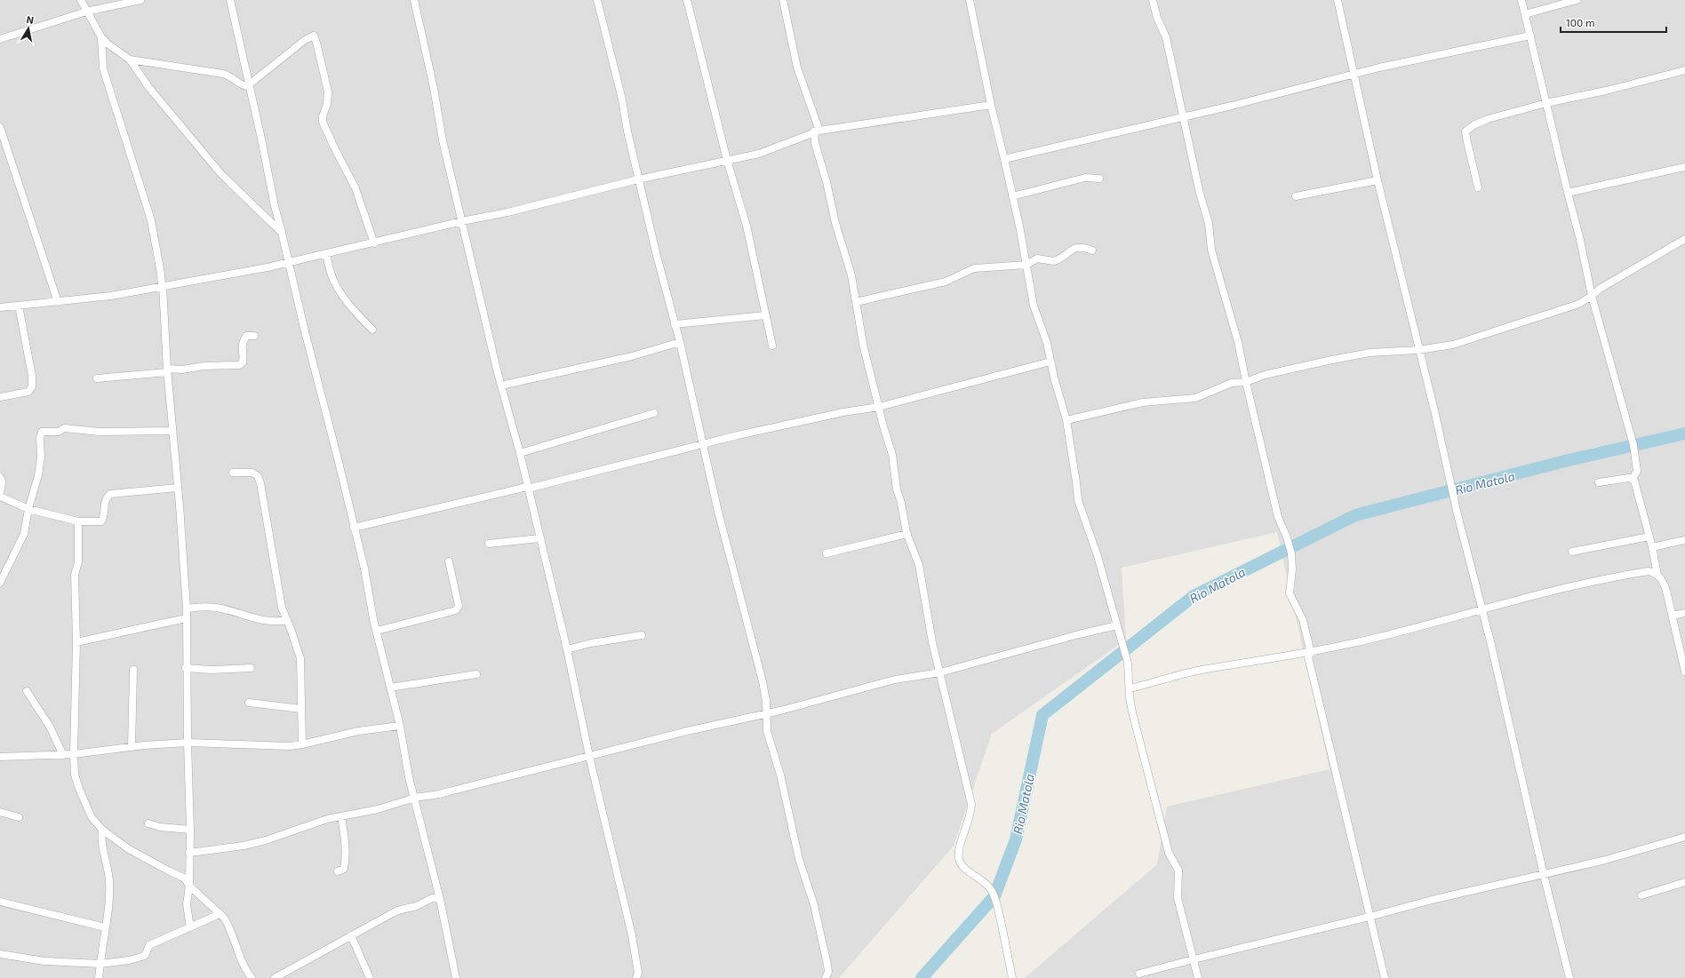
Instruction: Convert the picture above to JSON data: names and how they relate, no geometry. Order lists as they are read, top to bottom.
{
  "water": ["Rio Matola"],
  "scale_bar": "100 m",
  "north": "top"
}
